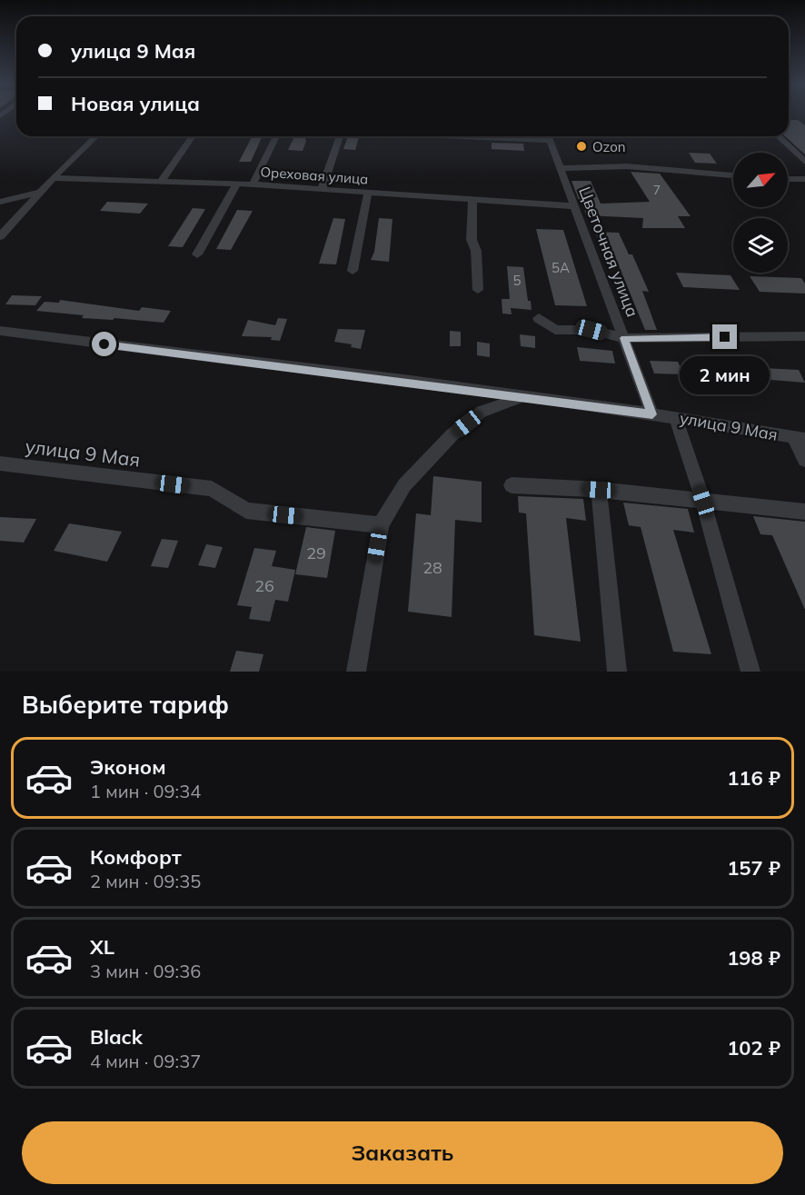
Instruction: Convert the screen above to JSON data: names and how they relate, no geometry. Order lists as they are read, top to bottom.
{
  "streets": {
    "street": ["Ореховая улица", "Цветочная улица", "улица 9 Мая"]
  },
  "crossings": [
    ["Ореховая улица", "Цветочная улица"],
    ["Цветочная улица", "улица 9 Мая"]
  ],
  "places": ["Ozon"],
  "house_numbers": [
    "7",
    "5А",
    "5",
    "29",
    "28",
    "26"
  ],
  "north": "top right",
  "page": {
    "banner": ["улица 9 Мая", "Новая улица"],
    "bubble": "2 мин",
    "heading": "Выберите тариф",
    "list": [
      {
        "name": "Эконом",
        "note": "1 мин · 09:34",
        "value": "116 ₽"
      },
      {
        "name": "Комфорт",
        "note": "2 мин · 09:35",
        "value": "157 ₽"
      },
      {
        "name": "XL",
        "note": "3 мин · 09:36",
        "value": "198 ₽"
      },
      {
        "name": "Black",
        "note": "4 мин · 09:37",
        "value": "102 ₽"
      }
    ],
    "buttons": "Заказать"
  }
}
